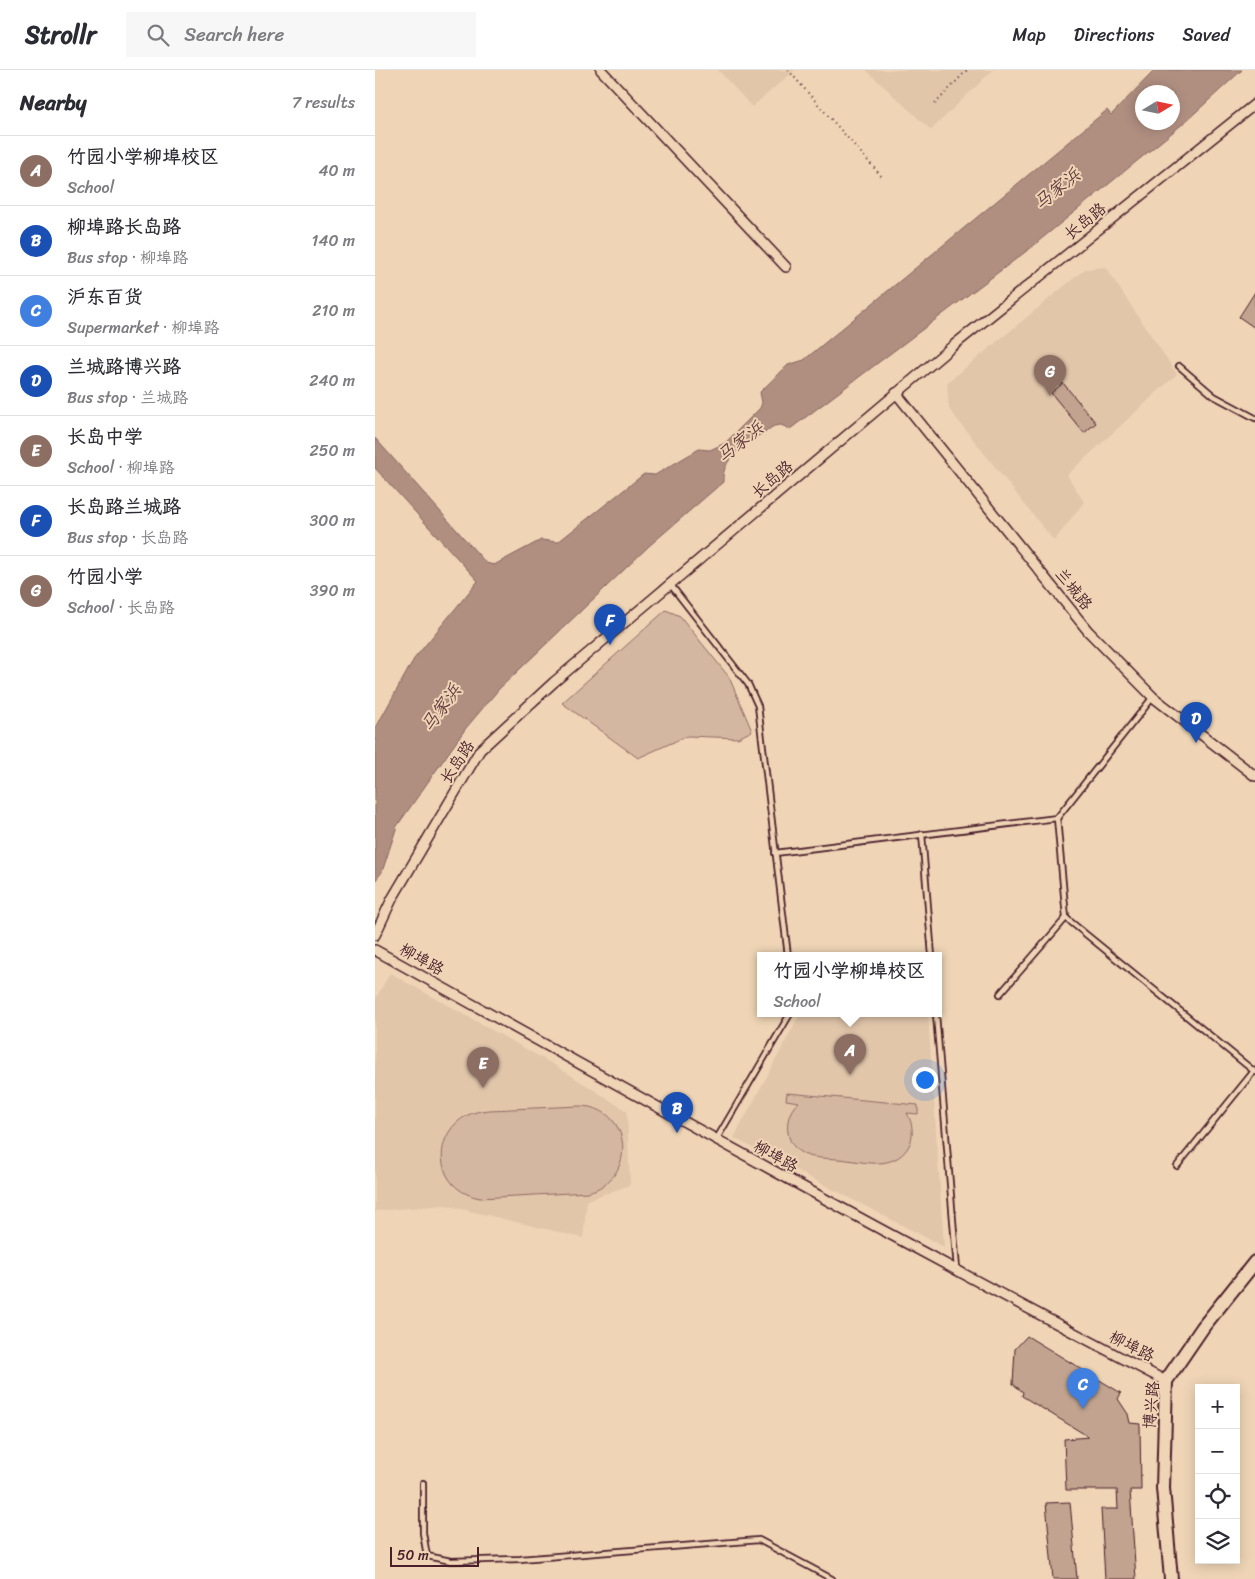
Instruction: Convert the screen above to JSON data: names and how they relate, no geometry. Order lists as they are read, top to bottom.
{
  "streets": {
    "street": [
      "长岛路",
      "兰城路",
      "柳埠路",
      "博兴路"
    ]
  },
  "crossings": [
    ["长岛路", "兰城路"],
    ["柳埠路", "博兴路"]
  ],
  "water": ["马家浜"],
  "scale_bar": "50 m",
  "north": "right",
  "page": {
    "header": "Strollr",
    "search": "Search here",
    "nav": ["Map", "Directions", "Saved"],
    "heading": ["Nearby", "7 results"],
    "list": [
      {
        "mark": "A",
        "name": "竹园小学柳埠校区",
        "note": "School",
        "value": "40 m"
      },
      {
        "mark": "B",
        "name": "柳埠路长岛路",
        "note": "Bus stop · 柳埠路",
        "value": "140 m"
      },
      {
        "mark": "C",
        "name": "沪东百货",
        "note": "Supermarket · 柳埠路",
        "value": "210 m"
      },
      {
        "mark": "D",
        "name": "兰城路博兴路",
        "note": "Bus stop · 兰城路",
        "value": "240 m"
      },
      {
        "mark": "E",
        "name": "长岛中学",
        "note": "School · 柳埠路",
        "value": "250 m"
      },
      {
        "mark": "F",
        "name": "长岛路兰城路",
        "note": "Bus stop · 长岛路",
        "value": "300 m"
      },
      {
        "mark": "G",
        "name": "竹园小学",
        "note": "School · 长岛路",
        "value": "390 m"
      }
    ],
    "pins": [
      "G",
      "F",
      "D",
      "A",
      "E",
      "B",
      "C"
    ],
    "popup": ["竹园小学柳埠校区", "School"],
    "map_buttons": ["+", "−"],
    "scale": "50 m"
  }
}
